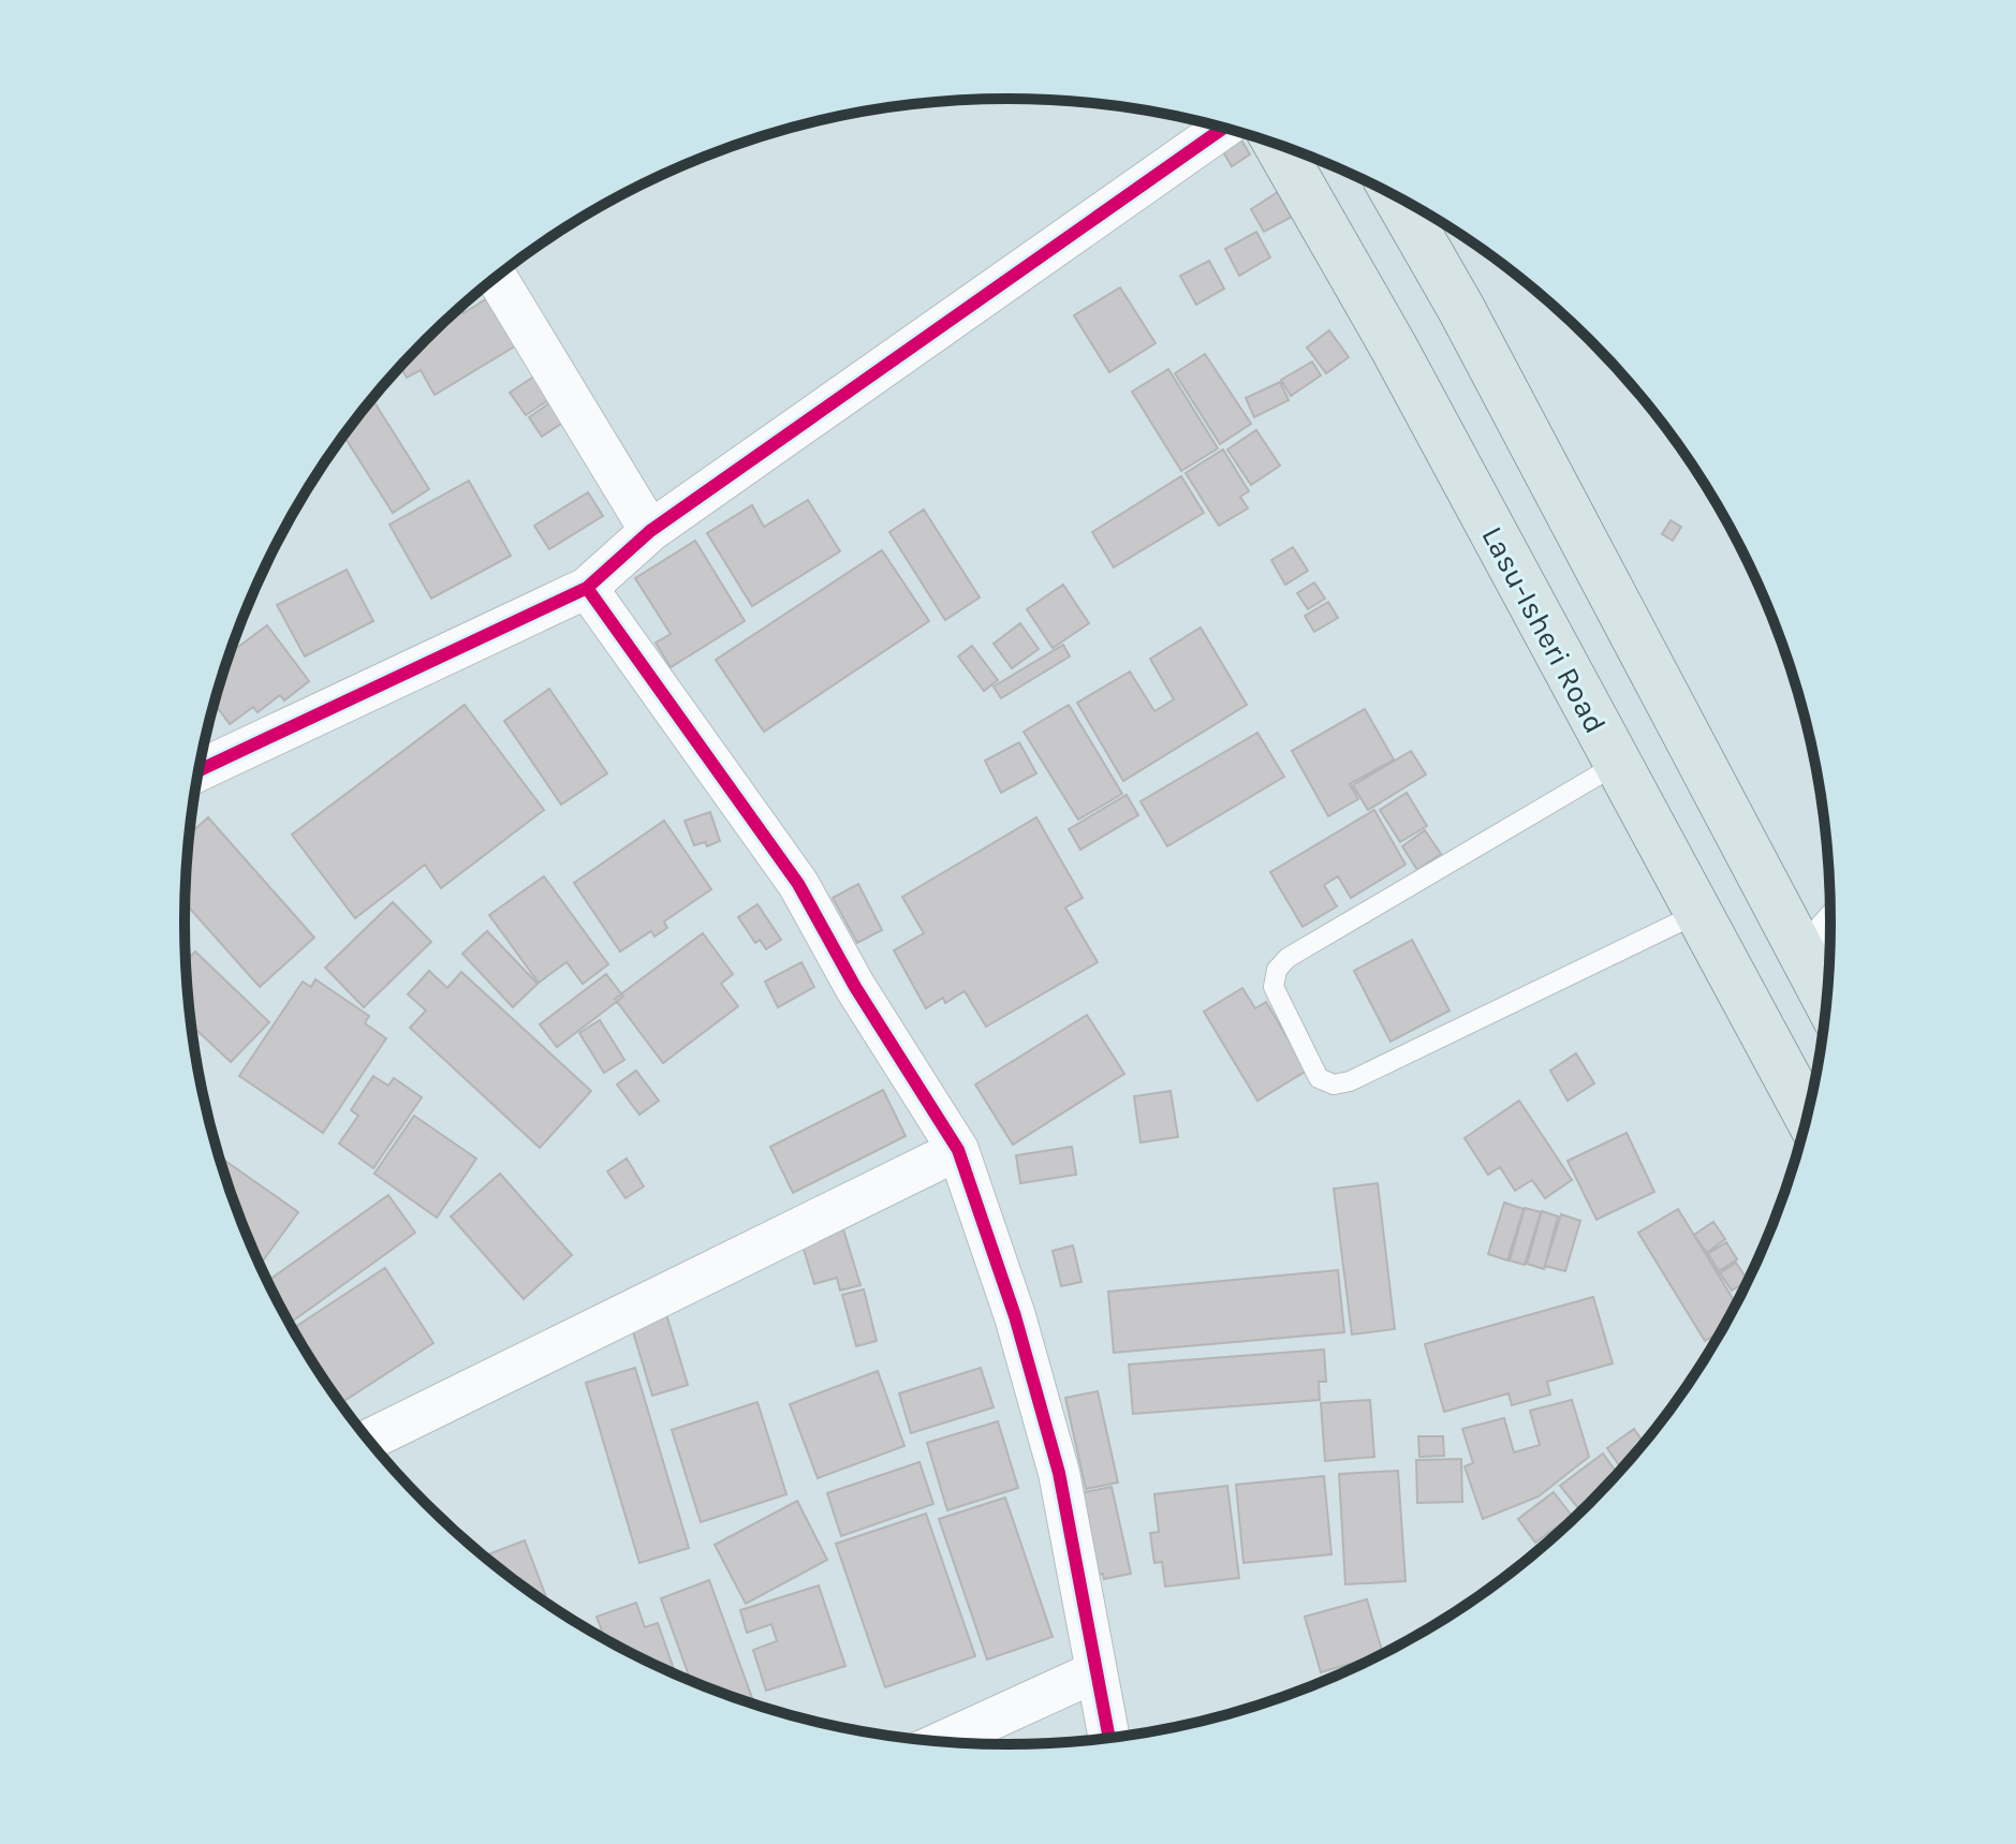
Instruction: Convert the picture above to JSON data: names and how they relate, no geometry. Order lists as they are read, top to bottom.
{
  "streets": {
    "main road": ["Lasu-Isheri Road"]
  }
}
